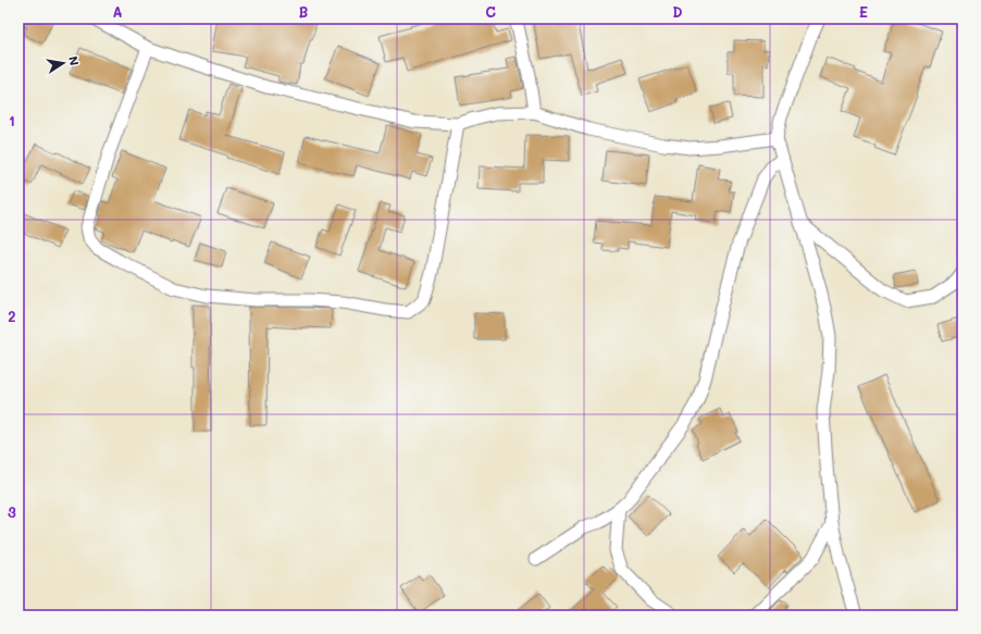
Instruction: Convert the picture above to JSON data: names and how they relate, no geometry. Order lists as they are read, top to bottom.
{
  "north": "right",
  "grid": {
    "columns": [
      "A",
      "B",
      "C",
      "D",
      "E"
    ],
    "rows": ["1", "2", "3"]
  }
}
